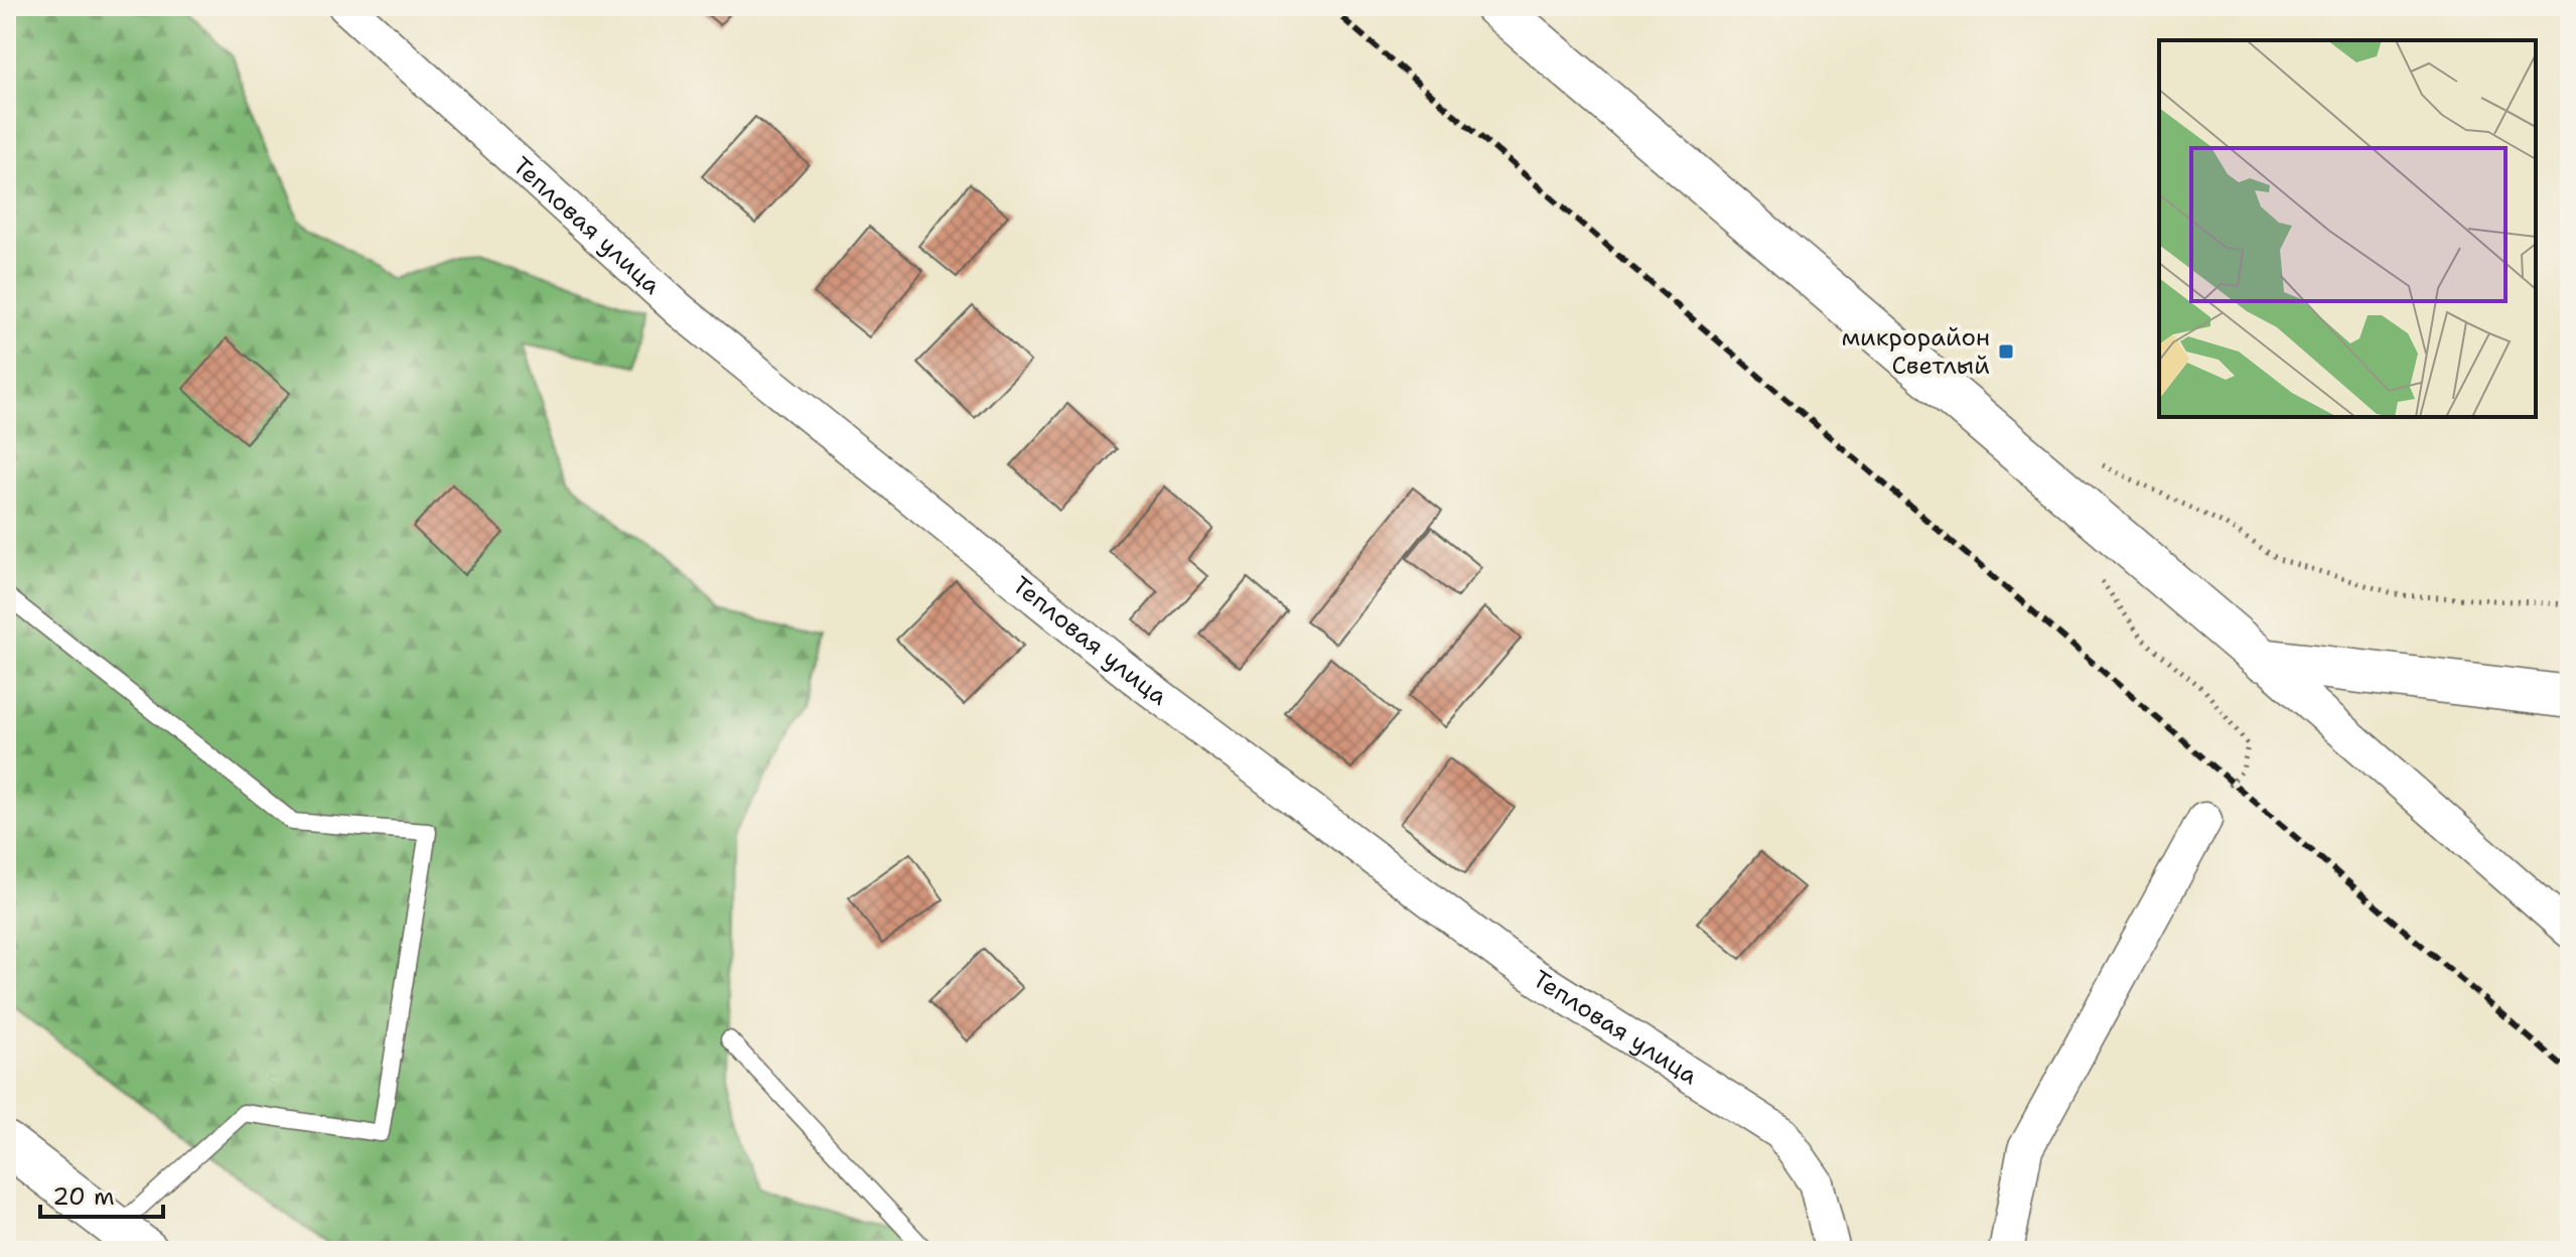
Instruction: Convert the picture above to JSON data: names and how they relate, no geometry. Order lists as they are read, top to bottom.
{
  "streets": {
    "street": ["Тепловая улица"]
  },
  "places": {
    "transit": ["микрорайон Светлый"]
  },
  "scale_bar": "20 m"
}
